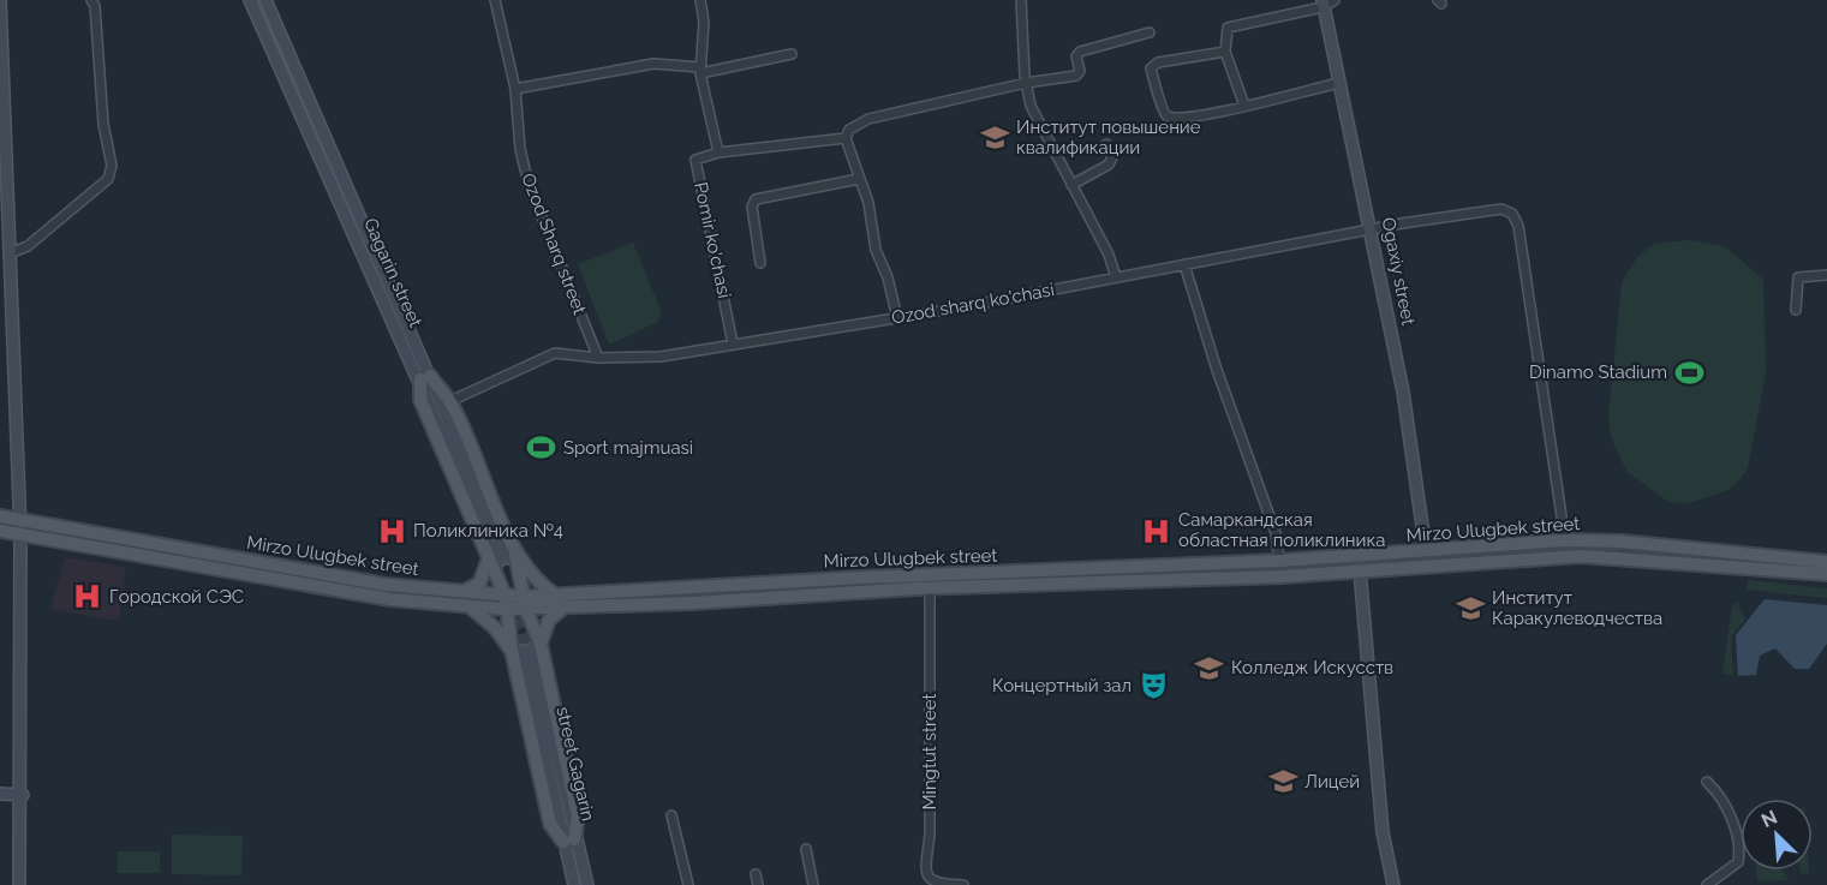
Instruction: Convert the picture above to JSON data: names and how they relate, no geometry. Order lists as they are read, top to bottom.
{
  "streets": {
    "main road": ["Mirzo Ulugbek street"],
    "street": [
      "Pomir ko'chasi",
      "Ozod Sharq street",
      "Ogaxiy street",
      "Gagarin street",
      "Ozod sharq ko'chasi",
      "Mingtut street",
      "street Gagarin"
    ]
  },
  "crossings": [
    ["Pomir ko'chasi", "Ozod sharq ko'chasi"],
    ["Ozod Sharq street", "Ozod sharq ko'chasi"],
    ["Ogaxiy street", "Ozod sharq ko'chasi"],
    ["Ogaxiy street", "Mirzo Ulugbek street"],
    ["Ozod sharq ko'chasi", "Mirzo Ulugbek street"],
    ["Mirzo Ulugbek street", "Mingtut street"]
  ],
  "places": {
    "school or university": [
      "Институт повышение квалификации",
      "Институт Каракулеводчества",
      "Колледж Искусств",
      "Лицей"
    ],
    "sports": ["Dinamo Stadium", "Sport majmuasi"],
    "hospital": ["Поликлиника №4", "Самаркандская областная поликлиника", "Городской СЭС"],
    "theatre": ["Концертный зал"]
  },
  "north": "top left"
}
